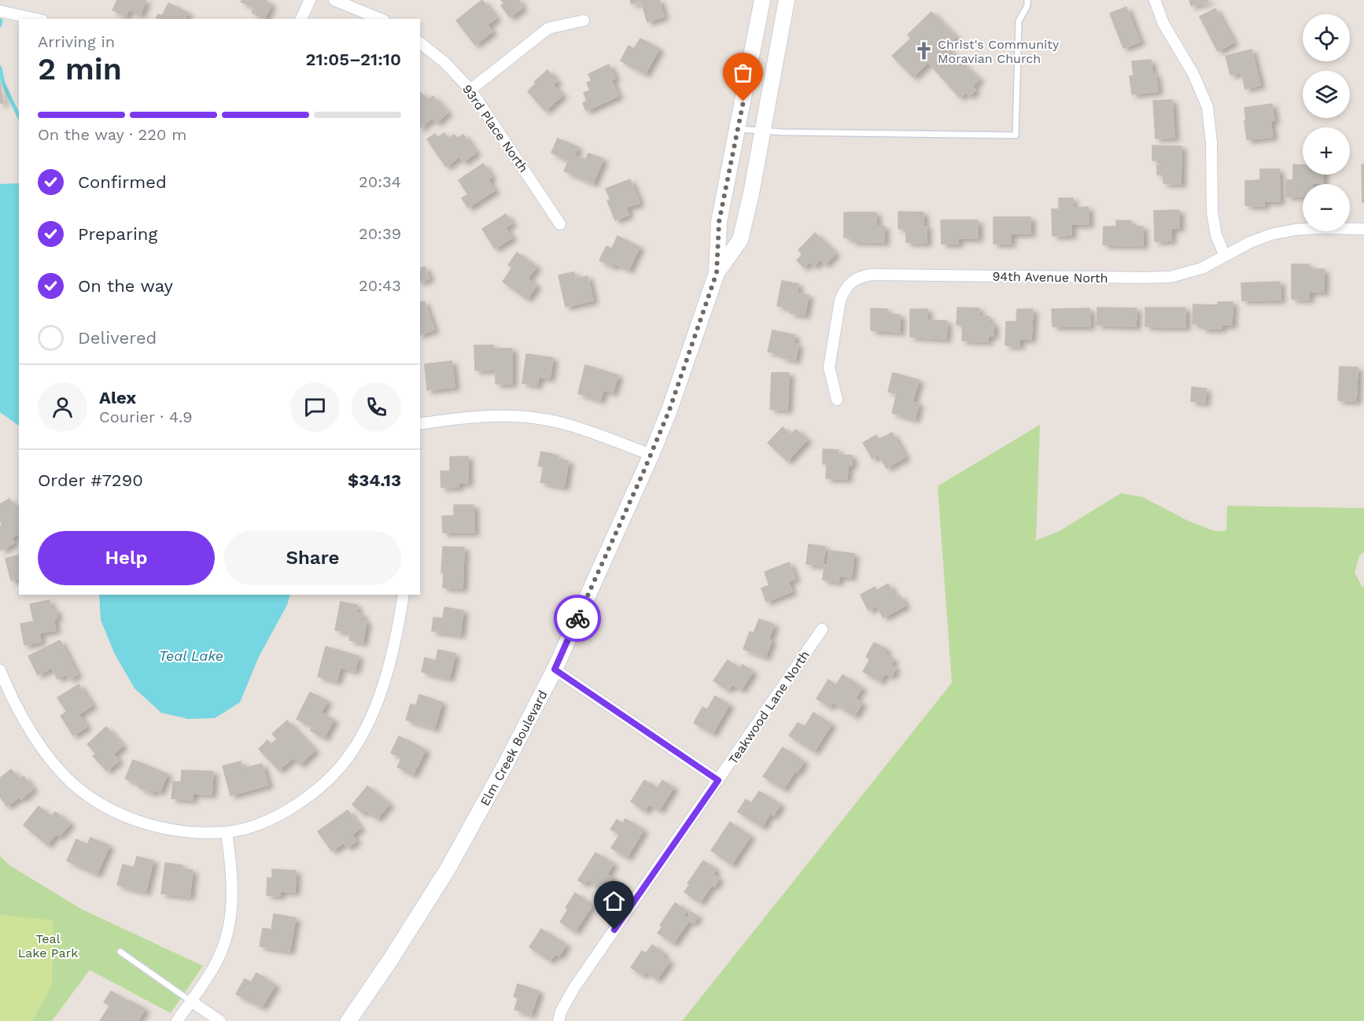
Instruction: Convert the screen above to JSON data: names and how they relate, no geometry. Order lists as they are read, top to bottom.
{
  "streets": {
    "main road": ["Elm Creek Boulevard"],
    "street": ["93rd Place North", "94th Avenue North", "Teakwood Lane North"]
  },
  "water": ["Teal Lake"],
  "parks": ["Teal Lake Park"],
  "places": {
    "church": ["Christ's Community Moravian Church"]
  },
  "page": {
    "map_buttons": ["+", "−"],
    "heading": ["2 min", "Arriving in", "21:05–21:10"],
    "panel": [
      "Alex",
      "Courier · 4.9",
      "Order #7290",
      "$34.13"
    ],
    "bar": "On the way · 220 m",
    "list": [
      ["Confirmed", "20:34"],
      ["Preparing", "20:39"],
      ["On the way", "20:43"],
      "Delivered"
    ],
    "buttons": ["Help", "Share"]
  }
}
